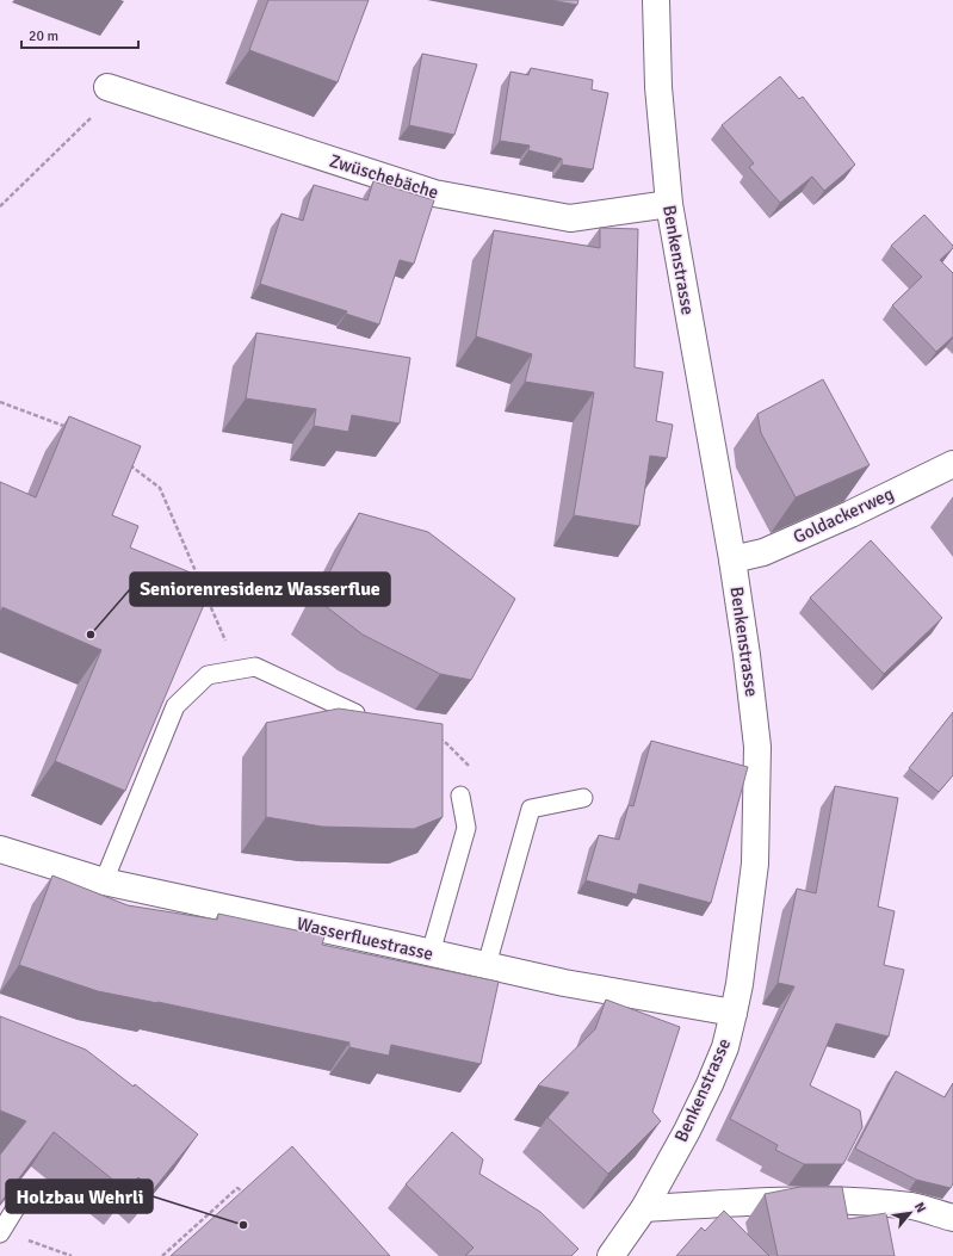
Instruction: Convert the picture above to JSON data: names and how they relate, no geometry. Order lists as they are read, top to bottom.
{
  "streets": {
    "street": [
      "Zwüschebäche",
      "Benkenstrasse",
      "Goldackerweg",
      "Wasserfluestrasse"
    ]
  },
  "crossings": [
    ["Zwüschebäche", "Benkenstrasse"],
    ["Benkenstrasse", "Goldackerweg"],
    ["Benkenstrasse", "Wasserfluestrasse"]
  ],
  "places": ["Seniorenresidenz Wasserflue", "Holzbau Wehrli"],
  "scale_bar": "20 m",
  "north": "top right"
}
